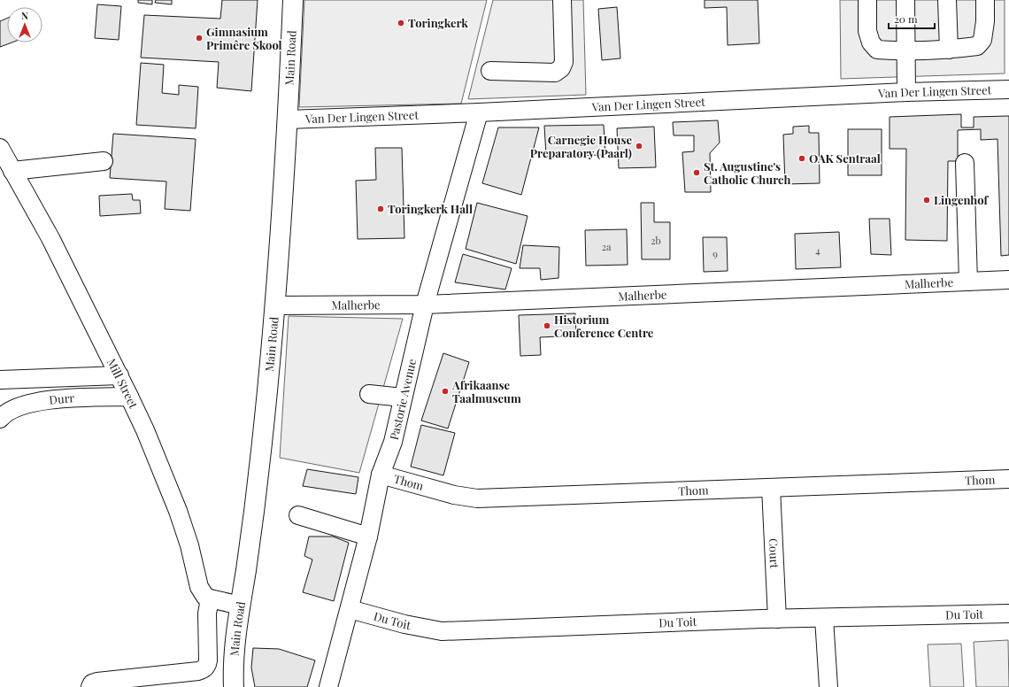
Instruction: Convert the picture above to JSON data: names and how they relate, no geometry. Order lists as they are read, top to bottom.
{
  "streets": {
    "main road": ["Main Road"],
    "street": [
      "Van Der Lingen Street",
      "Malherbe",
      "Mill Street",
      "Durr",
      "Pastorie Avenue",
      "Thom",
      "Court",
      "Du Toit"
    ]
  },
  "crossings": [
    ["Main Road", "Van Der Lingen Street"],
    ["Main Road", "Malherbe"],
    ["Van Der Lingen Street", "Pastorie Avenue"],
    ["Malherbe", "Pastorie Avenue"],
    ["Mill Street", "Durr"],
    ["Pastorie Avenue", "Thom"],
    ["Pastorie Avenue", "Du Toit"],
    ["Thom", "Court"],
    ["Court", "Du Toit"]
  ],
  "places": [
    "Toringkerk",
    "Gimnasium Primêre Skool",
    "Carnegie House Preparatory (Paarl)",
    "OAK Sentraal",
    "St. Augustine's Catholic Church",
    "Lingenhof",
    "Toringkerk Hall",
    "Historium Conference Centre",
    "Afrikaanse Taalmuseum"
  ],
  "house_numbers": [
    "2b",
    "2a",
    "4",
    "9"
  ],
  "scale_bar": "20 m",
  "north": "top"
}
